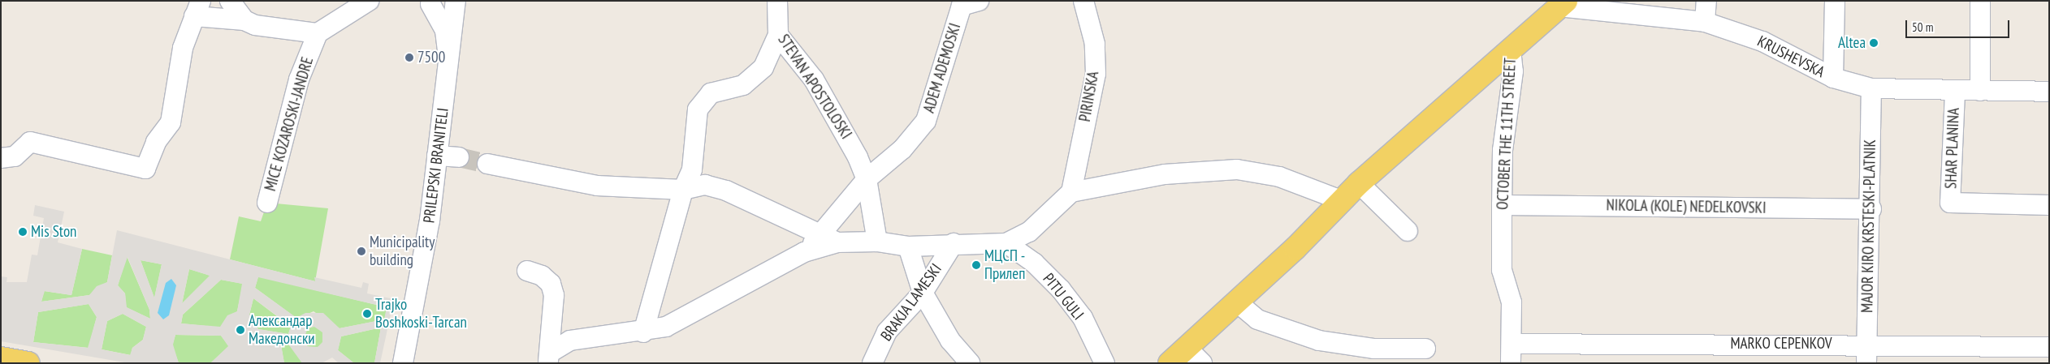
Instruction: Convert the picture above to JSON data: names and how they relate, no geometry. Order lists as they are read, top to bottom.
{
  "streets": {
    "street": [
      "KRUSHEVSKA",
      "ADEM ADEMOSKI",
      "STEVAN APOSTOLOSKI",
      "PIRINSKA",
      "MICE KOZAROSKI-JANDRE",
      "OCTOBER THE 11TH STREET",
      "SHAR PLANINA",
      "PRILEPSKI BRANITELI",
      "NIKOLA (KOLE) NEDELKOVSKI",
      "MAJOR KIRO KRSTESKI-PLATNIK",
      "PITU GULI",
      "BRAKJA LAMESKI",
      "MARKO CEPENKOV"
    ]
  },
  "crossings": [
    ["KRUSHEVSKA", "SHAR PLANINA"],
    ["KRUSHEVSKA", "MAJOR KIRO KRSTESKI-PLATNIK"],
    ["ADEM ADEMOSKI", "STEVAN APOSTOLOSKI"],
    ["OCTOBER THE 11TH STREET", "NIKOLA (KOLE) NEDELKOVSKI"],
    ["OCTOBER THE 11TH STREET", "MARKO CEPENKOV"],
    ["NIKOLA (KOLE) NEDELKOVSKI", "MAJOR KIRO KRSTESKI-PLATNIK"],
    ["MAJOR KIRO KRSTESKI-PLATNIK", "MARKO CEPENKOV"]
  ],
  "places": [
    "Altea",
    "7500",
    "Mis Ston",
    "Municipality building",
    "МЦСП - Прилеп",
    "Trajko Boshkoski-Tarcan",
    "Александар Македонски"
  ],
  "scale_bar": "50 m"
}
